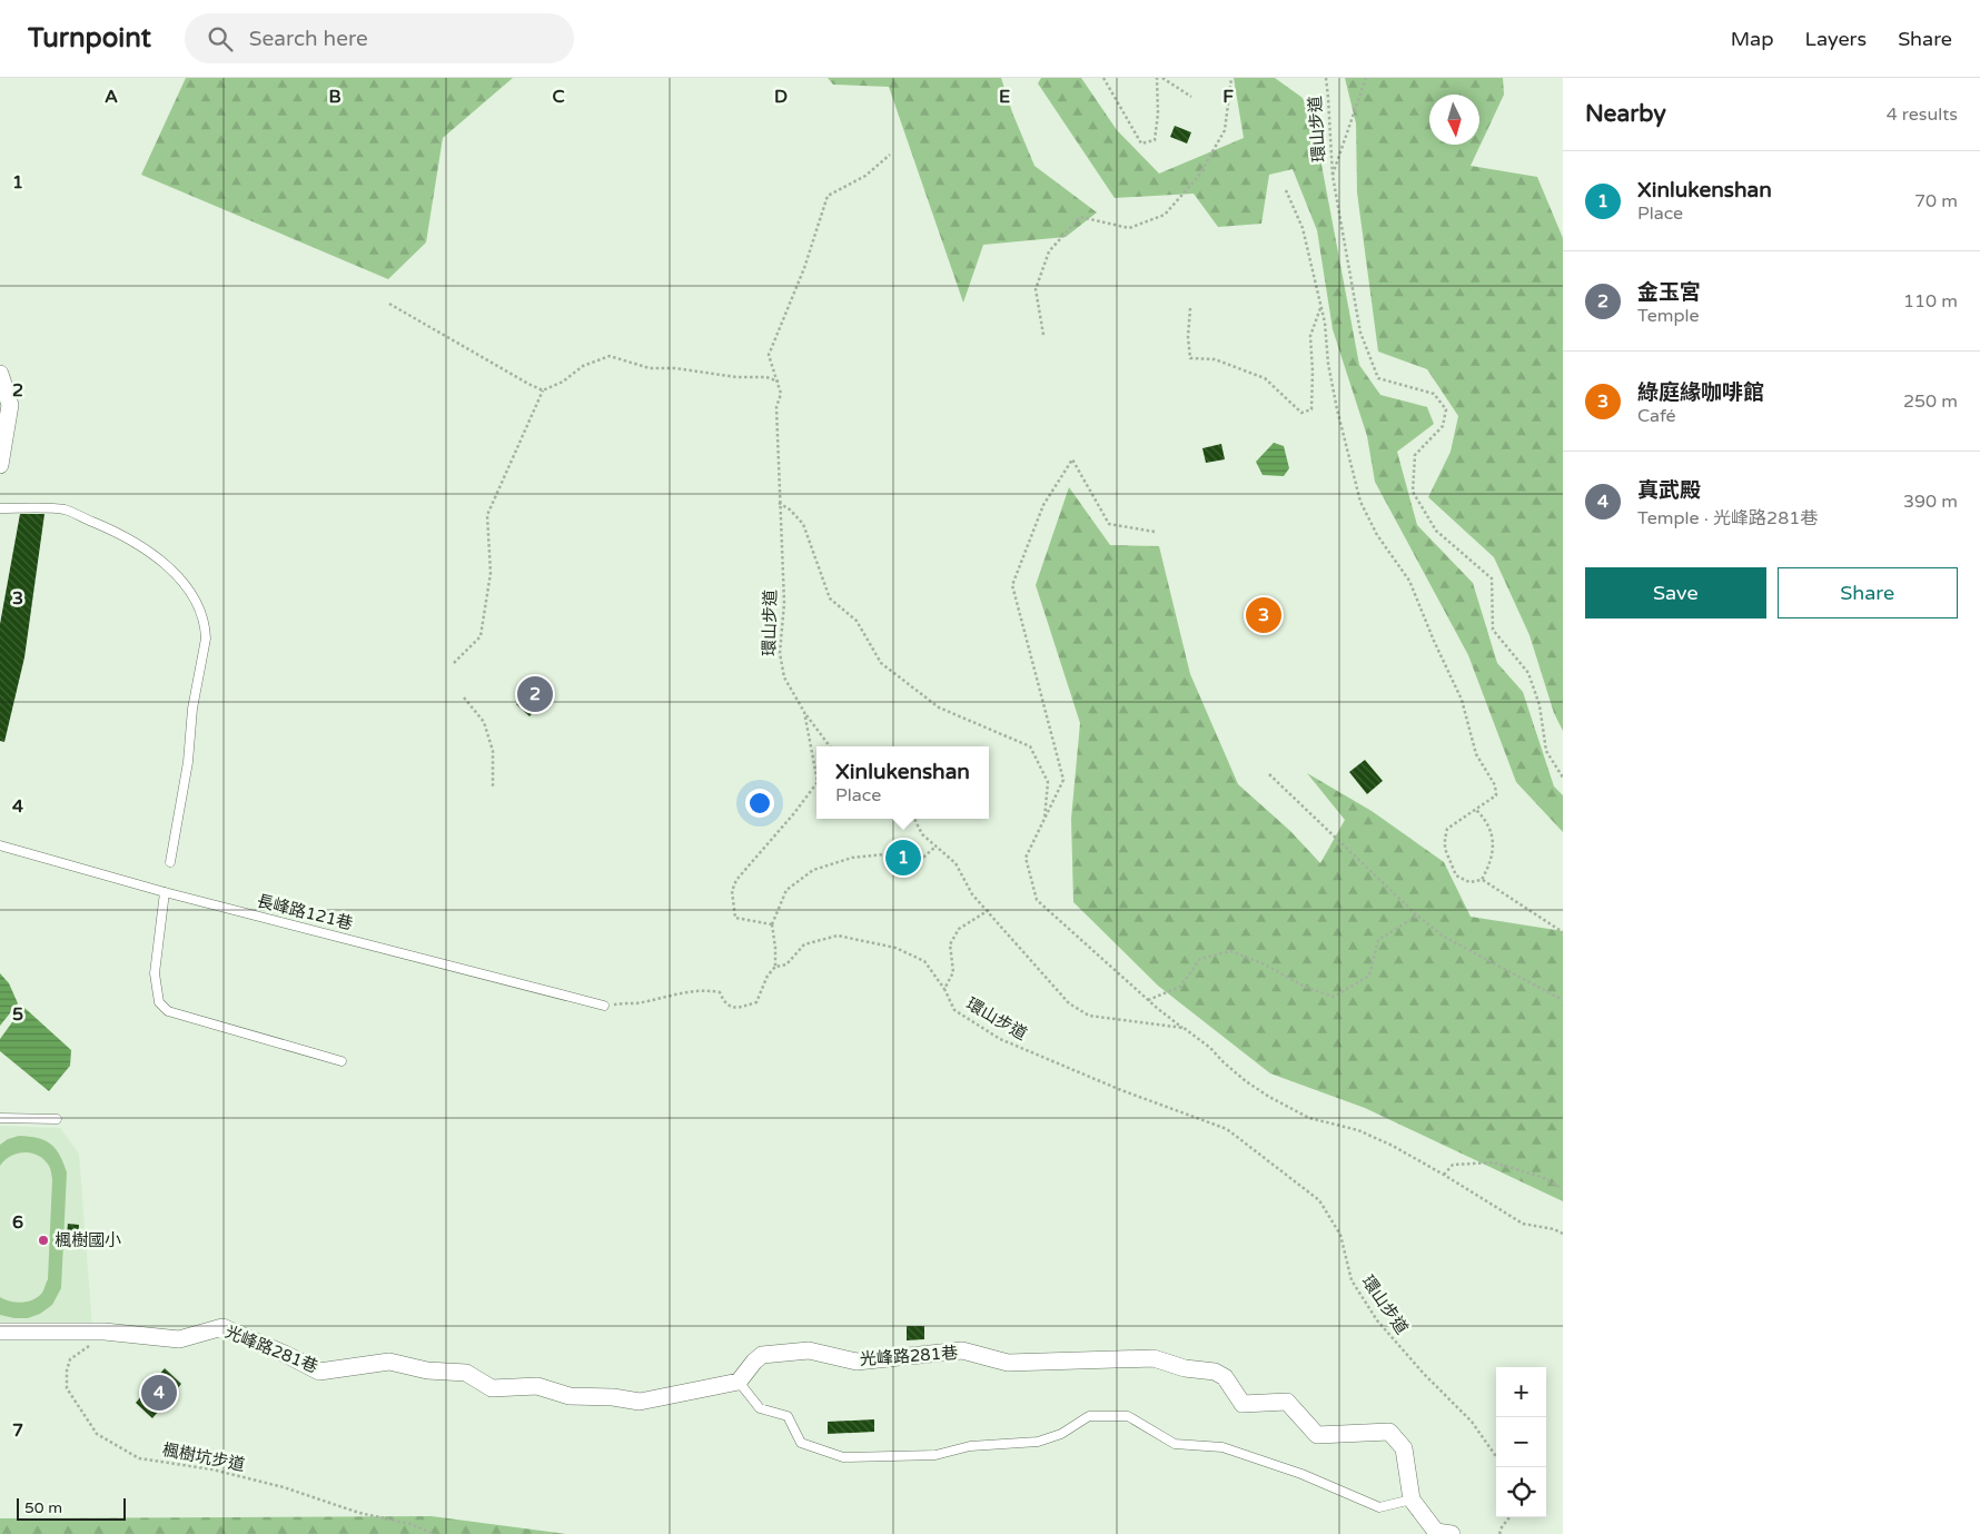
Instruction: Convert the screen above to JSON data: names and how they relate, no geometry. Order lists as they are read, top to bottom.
{
  "streets": {
    "street": ["光峰路281巷"],
    "lane": ["長峰路121巷"],
    "path": ["環山步道", "楓樹坑步道"]
  },
  "crossings": [
    ["光峰路281巷", "楓樹坑步道"]
  ],
  "places": ["楓樹國小"],
  "scale_bar": "50 m",
  "north": "bottom",
  "page": {
    "header": "Turnpoint",
    "search": "Search here",
    "nav": ["Map", "Layers", "Share"],
    "heading": ["Nearby", "4 results"],
    "list": [
      {
        "mark": "1",
        "name": "Xinlukenshan",
        "note": "Place",
        "value": "70 m"
      },
      {
        "mark": "2",
        "name": "金玉宮",
        "note": "Temple",
        "value": "110 m"
      },
      {
        "mark": "3",
        "name": "綠庭緣咖啡館",
        "note": "Café",
        "value": "250 m"
      },
      {
        "mark": "4",
        "name": "真武殿",
        "note": "Temple · 光峰路281巷",
        "value": "390 m"
      }
    ],
    "buttons": ["Save", "Share"],
    "pins": [
      "3",
      "2",
      "1",
      "4"
    ],
    "popup": ["Xinlukenshan", "Place"],
    "map_buttons": ["+", "−"],
    "scale": "50 m"
  },
  "grid": {
    "columns": [
      "A",
      "B",
      "C",
      "D",
      "E",
      "F"
    ],
    "rows": [
      "1",
      "2",
      "3",
      "4",
      "5",
      "6",
      "7"
    ]
  }
}
